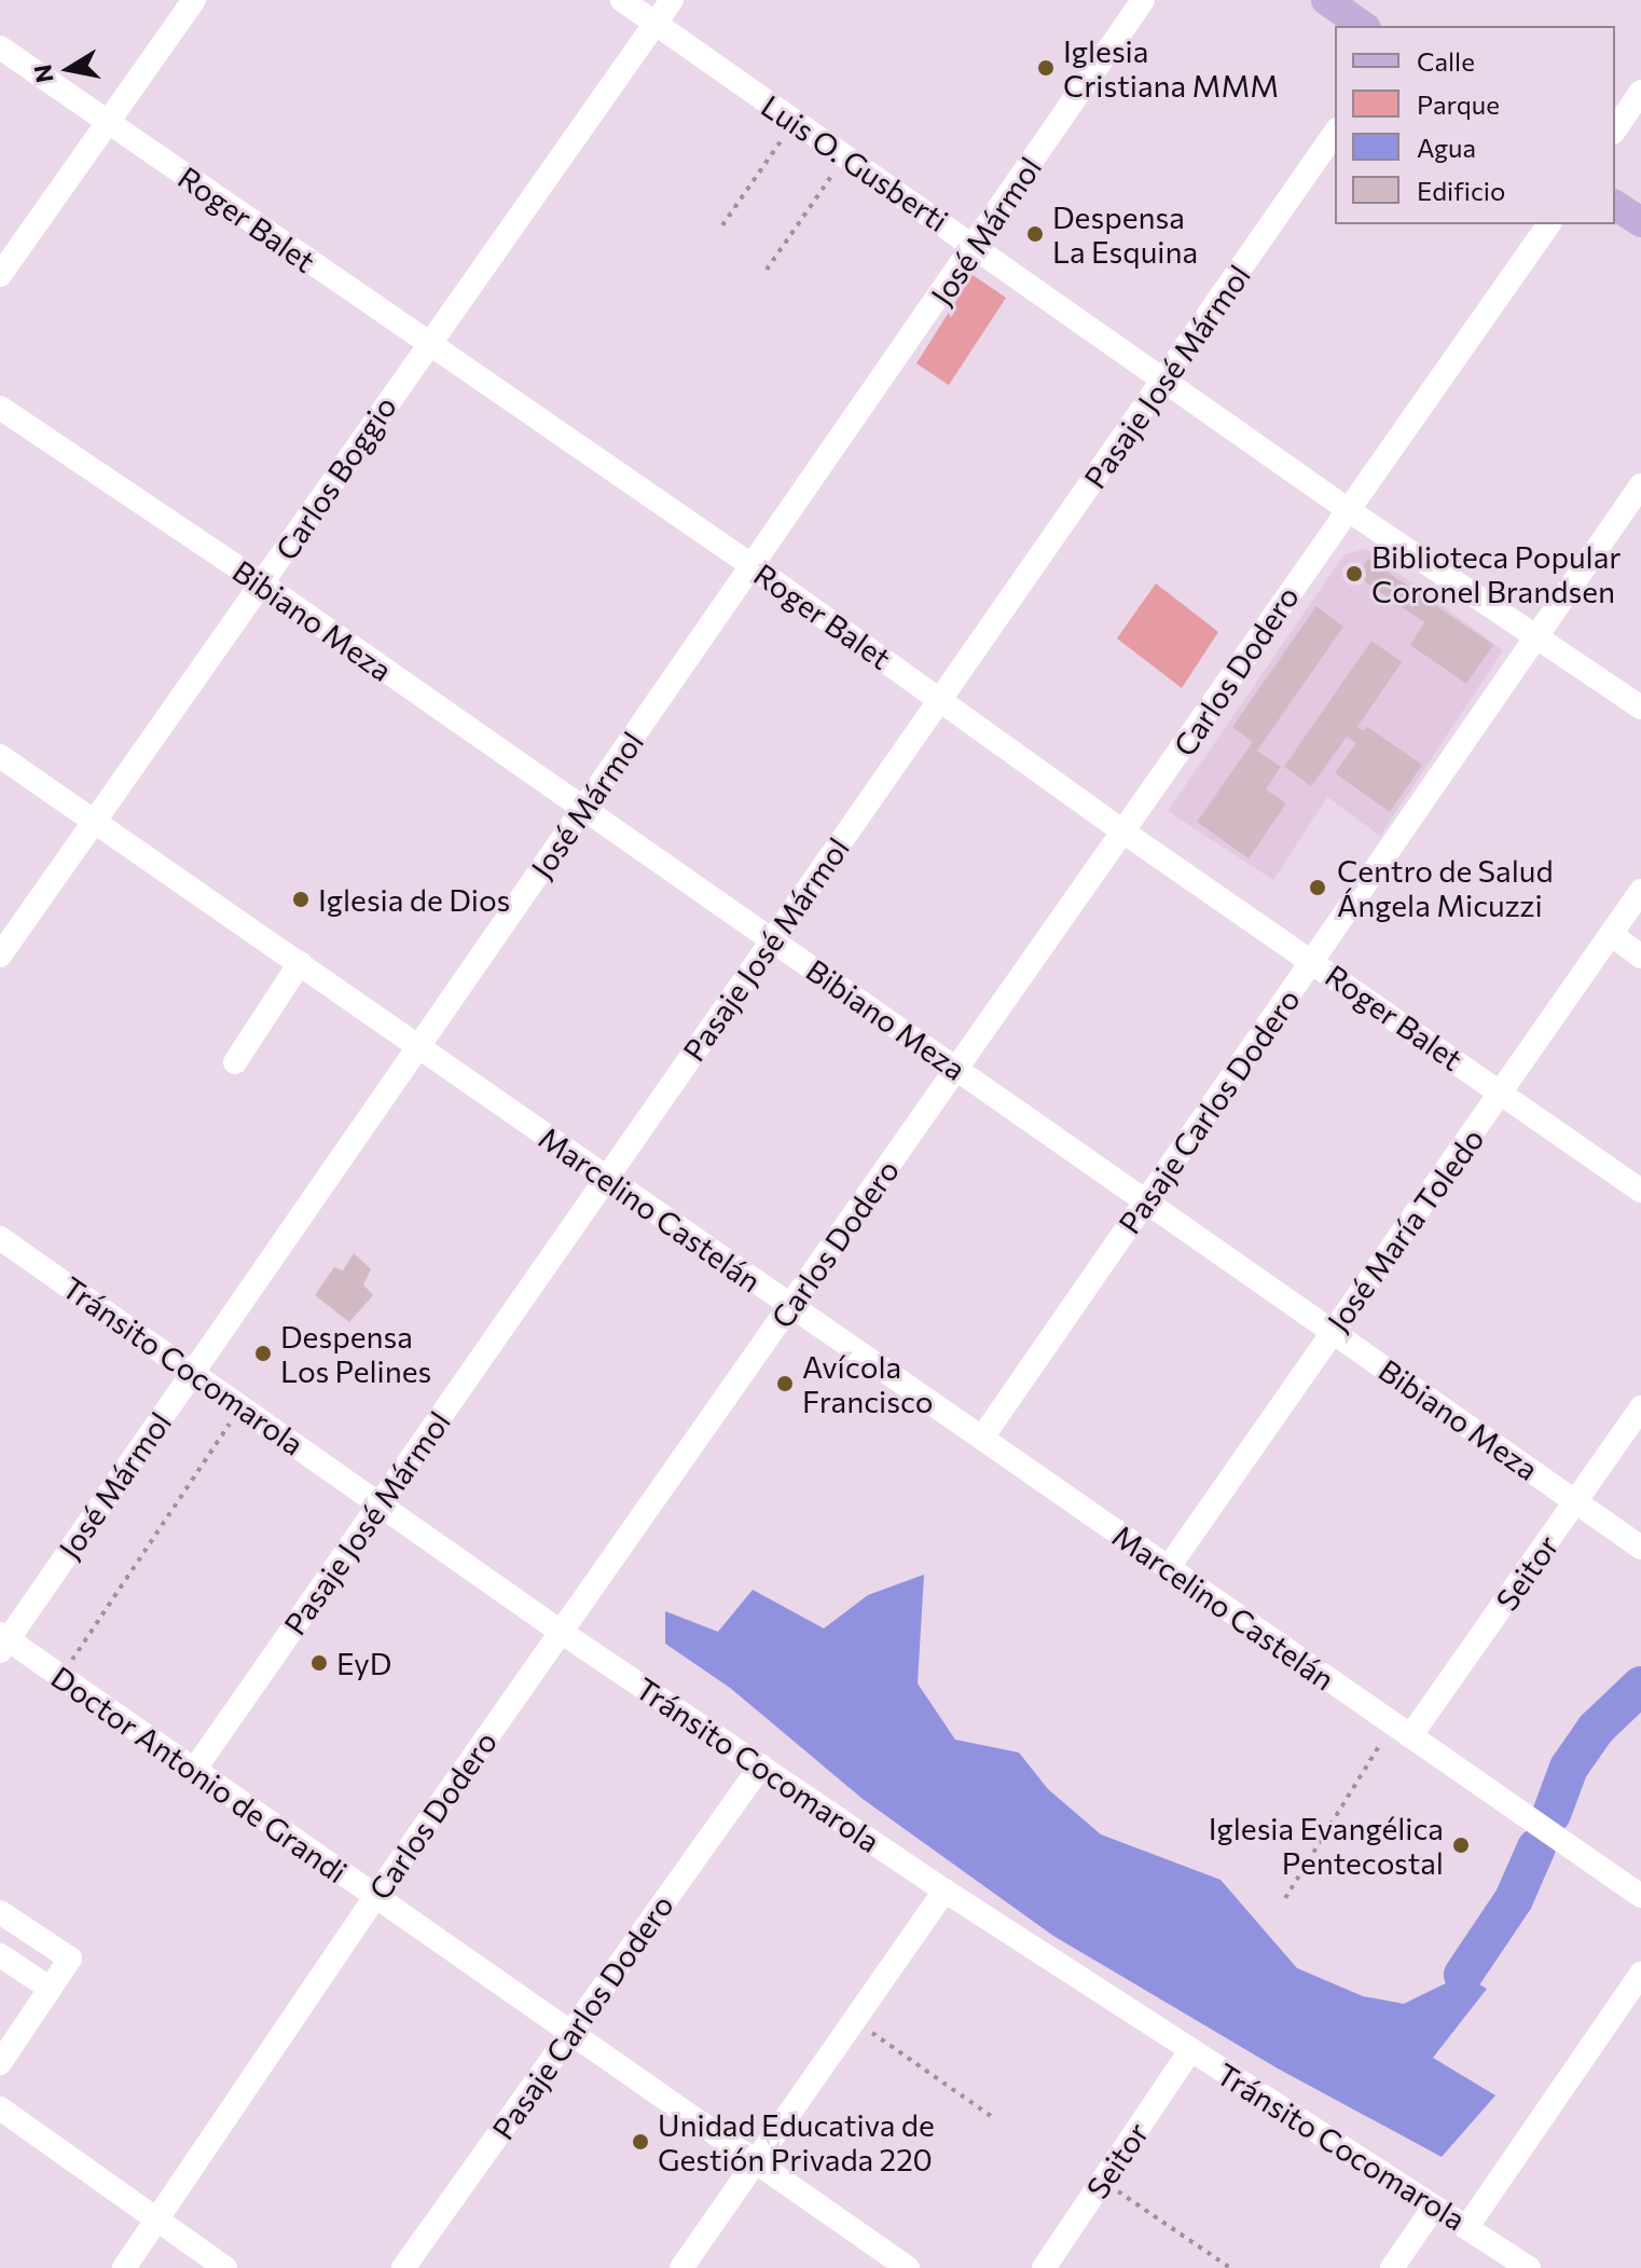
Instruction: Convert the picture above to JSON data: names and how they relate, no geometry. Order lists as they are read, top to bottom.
{
  "streets": {
    "street": [
      "Luis O. Gusberti",
      "Roger Balet",
      "José Mármol",
      "Pasaje José Mármol",
      "Carlos Boggio",
      "Bibiano Meza",
      "Carlos Dodero",
      "Pasaje Carlos Dodero",
      "Marcelino Castelán",
      "José María Toledo",
      "Tránsito Cocomarola",
      "Seitor",
      "Doctor Antonio de Grandi"
    ]
  },
  "crossings": [
    ["Luis O. Gusberti", "José Mármol"],
    ["Luis O. Gusberti", "Pasaje José Mármol"],
    ["Luis O. Gusberti", "Carlos Boggio"],
    ["Luis O. Gusberti", "Carlos Dodero"],
    ["Luis O. Gusberti", "Pasaje Carlos Dodero"],
    ["Roger Balet", "José Mármol"],
    ["Roger Balet", "Pasaje José Mármol"],
    ["Roger Balet", "Carlos Boggio"],
    ["Roger Balet", "Carlos Dodero"],
    ["Roger Balet", "Pasaje Carlos Dodero"],
    ["Roger Balet", "José María Toledo"],
    ["José Mármol", "Bibiano Meza"],
    ["José Mármol", "Marcelino Castelán"],
    ["José Mármol", "Tránsito Cocomarola"],
    ["José Mármol", "Doctor Antonio de Grandi"],
    ["Pasaje José Mármol", "Bibiano Meza"],
    ["Pasaje José Mármol", "Marcelino Castelán"],
    ["Pasaje José Mármol", "Tránsito Cocomarola"],
    ["Pasaje José Mármol", "Doctor Antonio de Grandi"],
    ["Carlos Boggio", "Bibiano Meza"],
    ["Carlos Boggio", "Marcelino Castelán"],
    ["Bibiano Meza", "Carlos Dodero"],
    ["Bibiano Meza", "Pasaje Carlos Dodero"],
    ["Bibiano Meza", "José María Toledo"],
    ["Bibiano Meza", "Seitor"],
    ["Carlos Dodero", "Marcelino Castelán"],
    ["Carlos Dodero", "Tránsito Cocomarola"],
    ["Carlos Dodero", "Doctor Antonio de Grandi"],
    ["Pasaje Carlos Dodero", "Marcelino Castelán"],
    ["Pasaje Carlos Dodero", "Tránsito Cocomarola"],
    ["Pasaje Carlos Dodero", "Doctor Antonio de Grandi"],
    ["Marcelino Castelán", "José María Toledo"],
    ["Marcelino Castelán", "Seitor"],
    ["Tránsito Cocomarola", "Seitor"]
  ],
  "places": [
    "Iglesia Cristiana MMM",
    "Despensa La Esquina",
    "Biblioteca Popular Coronel Brandsen",
    "Centro de Salud Ángela Micuzzi",
    "Iglesia de Dios",
    "Despensa Los Pelines",
    "Avícola Francisco",
    "EyD",
    "Iglesia Evangélica Pentecostal",
    "Unidad Educativa de Gestión Privada 220"
  ],
  "legend": [
    "Calle",
    "Parque",
    "Agua",
    "Edificio"
  ],
  "north": "left"
}
